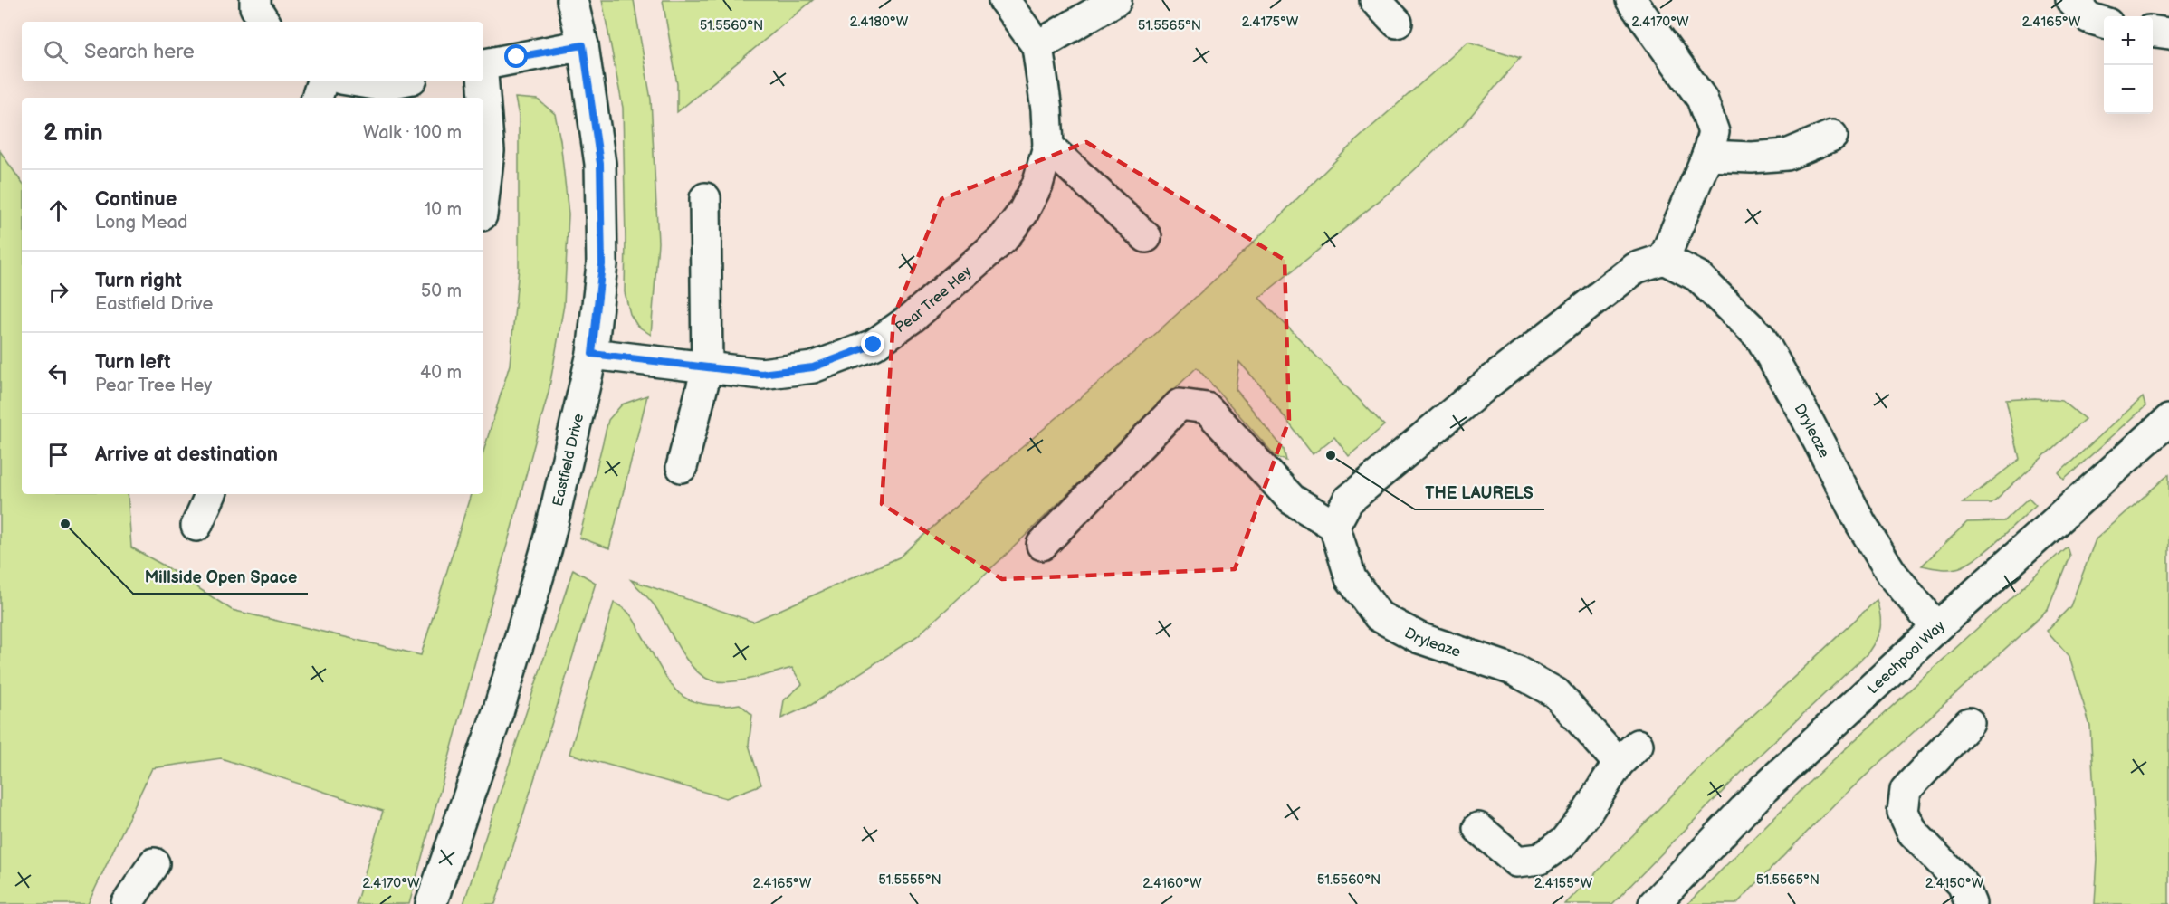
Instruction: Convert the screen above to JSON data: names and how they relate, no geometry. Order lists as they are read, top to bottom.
{
  "streets": {
    "street": [
      "Pear Tree Hey",
      "Dryleaze",
      "Eastfield Drive",
      "Leechpool Way"
    ]
  },
  "crossings": [
    ["Pear Tree Hey", "Eastfield Drive"],
    ["Dryleaze", "Leechpool Way"]
  ],
  "places": ["THE LAURELS", "Millside Open Space"],
  "page": {
    "map_buttons": ["+", "−"],
    "search": "Search here",
    "heading": ["2 min", "Walk · 100 m"],
    "list": [
      ["Continue", "Long Mead", "10 m"],
      ["Turn right", "Eastfield Drive", "50 m"],
      ["Turn left", "Pear Tree Hey", "40 m"],
      "Arrive at destination"
    ]
  },
  "coordinates": [
    "2.4180°W",
    "2.4175°W",
    "2.4170°W",
    "2.4165°W",
    "51.5560°N",
    "51.5565°N",
    "51.5555°N",
    "2.4160°W",
    "2.4155°W",
    "2.4150°W"
  ]
}
